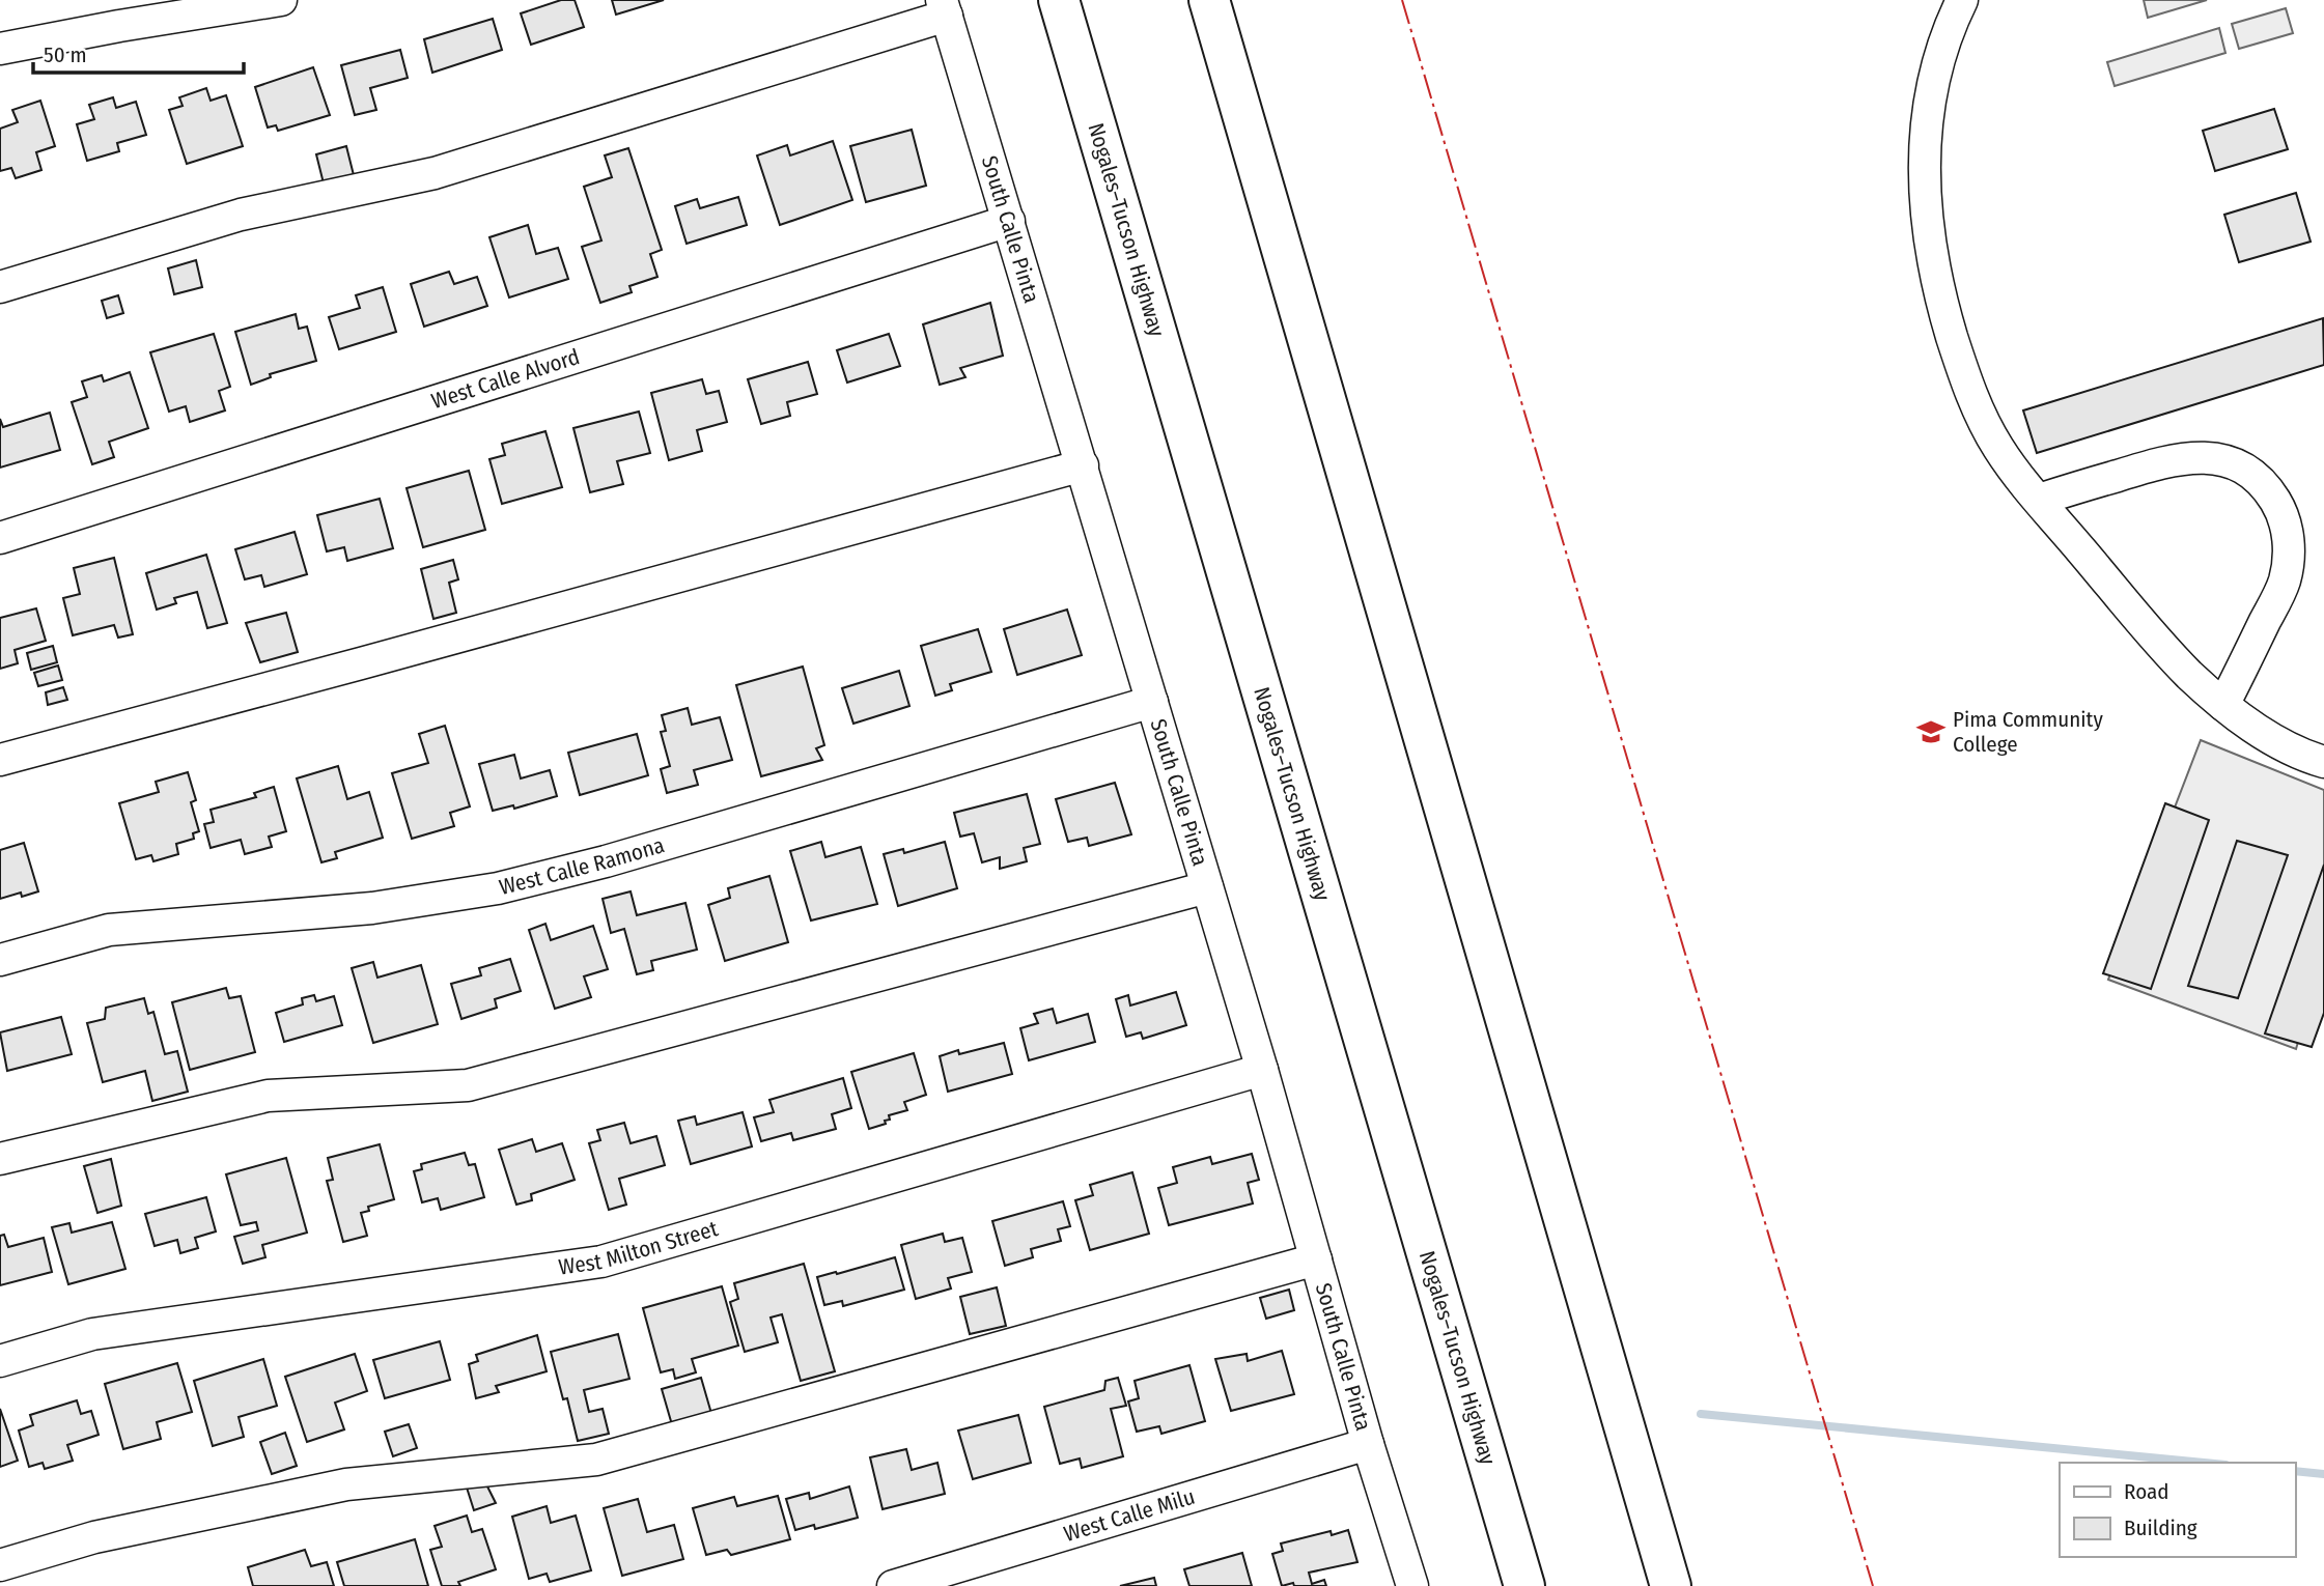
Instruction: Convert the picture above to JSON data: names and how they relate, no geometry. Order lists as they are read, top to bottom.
{
  "streets": {
    "highway": ["Nogales–Tucson Highway"],
    "street": [
      "South Calle Pinta",
      "West Calle Alvord",
      "West Calle Ramona",
      "West Milton Street",
      "West Calle Milu"
    ]
  },
  "crossings": [
    ["South Calle Pinta", "West Calle Alvord"],
    ["South Calle Pinta", "West Calle Ramona"],
    ["South Calle Pinta", "West Milton Street"],
    ["South Calle Pinta", "West Calle Milu"]
  ],
  "places": {
    "school or university": ["Pima Community College"]
  },
  "legend": ["Road", "Building"],
  "scale_bar": "50 m"
}
